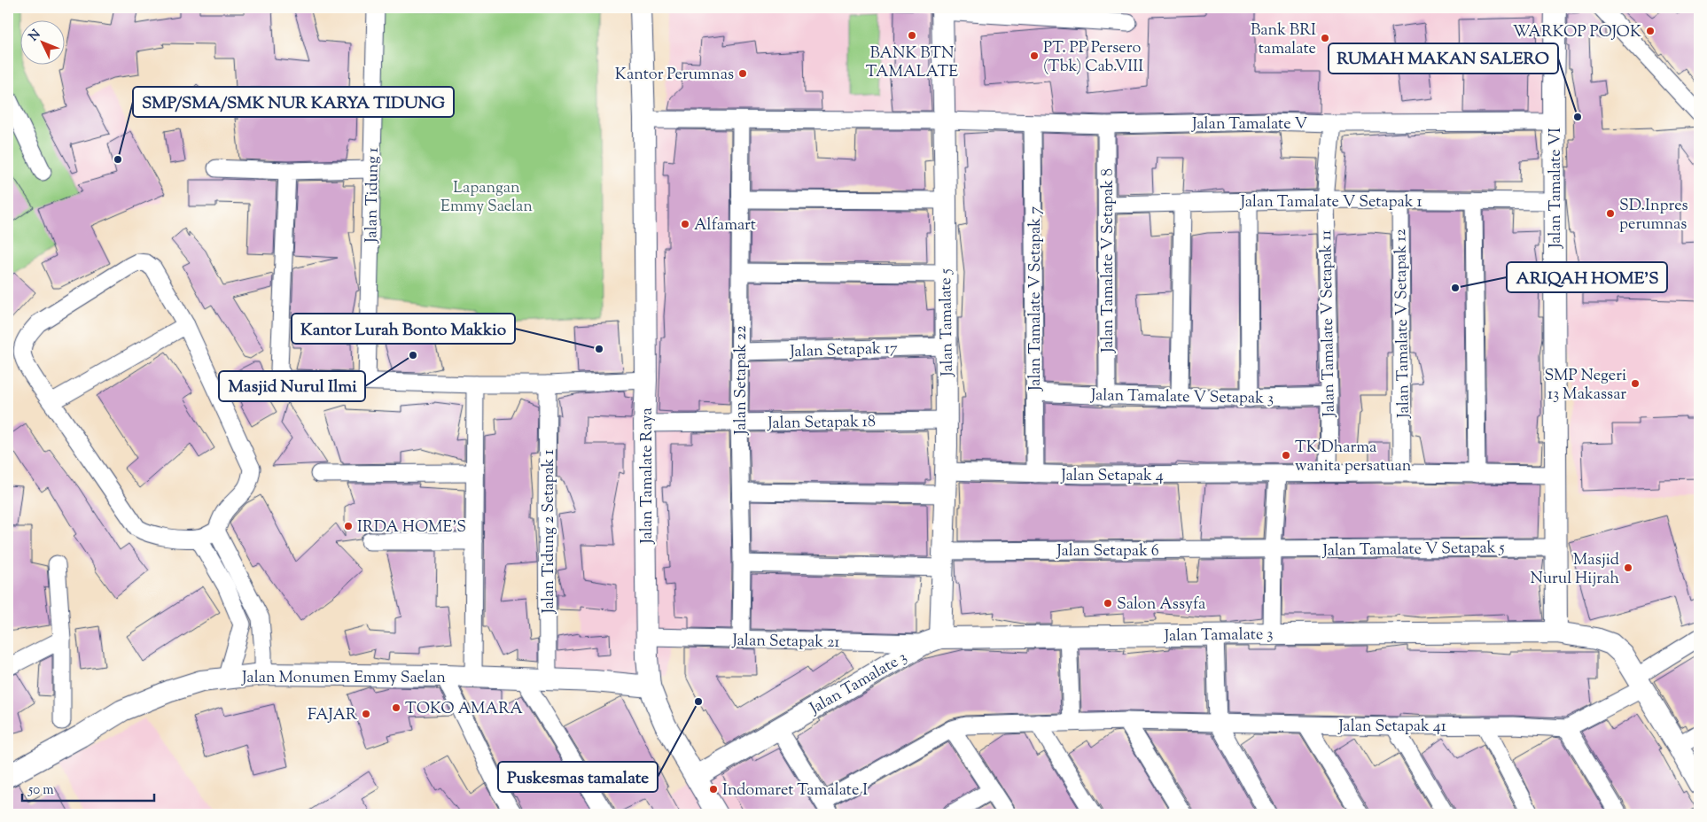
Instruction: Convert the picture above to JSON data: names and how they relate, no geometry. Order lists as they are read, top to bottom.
{
  "streets": {
    "street": [
      "Jalan Tamalate V",
      "Jalan Tamalate VI",
      "Jalan Tidung 1",
      "Jalan Tamalate V Setapak 1",
      "Jalan Tamalate V Setapak 8",
      "Jalan Tamalate V Setapak 7",
      "Jalan Tamalate 5",
      "Jalan Tamalate V Setapak 11",
      "Jalan Tamalate V Setapak 12",
      "Jalan Setapak 17",
      "Jalan Setapak 22",
      "Jalan Tamalate V Setapak 3",
      "Jalan Setapak 18",
      "Jalan Setapak 4",
      "Jalan Tamalate Raya",
      "Jalan Tidung 2 Setapak 1",
      "Jalan Tamalate V Setapak 5",
      "Jalan Setapak 6",
      "Jalan Tamalate 3",
      "Jalan Setapak 21",
      "Jalan Monumen Emmy Saelan",
      "Jalan Setapak 41"
    ]
  },
  "crossings": [
    ["Jalan Tamalate V", "Jalan Tamalate VI"],
    ["Jalan Tamalate V", "Jalan Tamalate V Setapak 8"],
    ["Jalan Tamalate V", "Jalan Tamalate V Setapak 7"],
    ["Jalan Tamalate V", "Jalan Tamalate 5"],
    ["Jalan Tamalate V", "Jalan Tamalate V Setapak 11"],
    ["Jalan Tamalate V", "Jalan Setapak 22"],
    ["Jalan Tamalate V", "Jalan Tamalate Raya"],
    ["Jalan Tamalate VI", "Jalan Tamalate V Setapak 1"],
    ["Jalan Tamalate VI", "Jalan Setapak 4"],
    ["Jalan Tamalate VI", "Jalan Tamalate V Setapak 5"],
    ["Jalan Tamalate VI", "Jalan Tamalate 3"],
    ["Jalan Tamalate V Setapak 1", "Jalan Tamalate V Setapak 8"],
    ["Jalan Tamalate V Setapak 1", "Jalan Tamalate V Setapak 11"],
    ["Jalan Tamalate V Setapak 1", "Jalan Tamalate V Setapak 12"],
    ["Jalan Tamalate V Setapak 8", "Jalan Tamalate V Setapak 3"],
    ["Jalan Tamalate V Setapak 7", "Jalan Tamalate V Setapak 3"],
    ["Jalan Tamalate V Setapak 7", "Jalan Setapak 4"],
    ["Jalan Tamalate 5", "Jalan Setapak 17"],
    ["Jalan Tamalate 5", "Jalan Setapak 18"],
    ["Jalan Tamalate 5", "Jalan Setapak 4"],
    ["Jalan Tamalate 5", "Jalan Setapak 6"],
    ["Jalan Tamalate 5", "Jalan Tamalate 3"],
    ["Jalan Tamalate 5", "Jalan Setapak 21"],
    ["Jalan Tamalate V Setapak 11", "Jalan Tamalate V Setapak 3"],
    ["Jalan Tamalate V Setapak 11", "Jalan Setapak 4"],
    ["Jalan Tamalate V Setapak 12", "Jalan Setapak 4"],
    ["Jalan Setapak 17", "Jalan Setapak 22"],
    ["Jalan Setapak 22", "Jalan Setapak 18"],
    ["Jalan Setapak 22", "Jalan Setapak 6"],
    ["Jalan Setapak 22", "Jalan Setapak 21"],
    ["Jalan Setapak 18", "Jalan Tamalate Raya"],
    ["Jalan Tamalate Raya", "Jalan Tamalate 3"],
    ["Jalan Tamalate Raya", "Jalan Setapak 21"],
    ["Jalan Tamalate Raya", "Jalan Monumen Emmy Saelan"],
    ["Jalan Tidung 2 Setapak 1", "Jalan Monumen Emmy Saelan"],
    ["Jalan Tamalate V Setapak 5", "Jalan Setapak 6"],
    ["Jalan Tamalate 3", "Jalan Setapak 21"]
  ],
  "parks": ["Lapangan Emmy Saelan"],
  "places": [
    "WARKOP POJOK",
    "BANK BTN TAMALATE",
    "Bank BRI tamalate",
    "PT. PP Persero (Tbk) Cab.VIII",
    "Kantor Perumnas",
    "RUMAH MAKAN SALERO",
    "SMP/SMA/SMK NUR KARYA TIDUNG",
    "SD.Inpres perumnas",
    "Alfamart",
    "ARIQAH HOME'S",
    "Kantor Lurah Bonto Makkio",
    "Masjid Nurul Ilmi",
    "SMP Negeri 13 Makassar",
    "TK Dharma wanita persatuan",
    "IRDA HOME'S",
    "Masjid Nurul Hijrah",
    "Salon Assyfa",
    "Puskesmas tamalate",
    "TOKO AMARA",
    "FAJAR",
    "Indomaret Tamalate I"
  ],
  "scale_bar": "50 m",
  "north": "top left"
}
